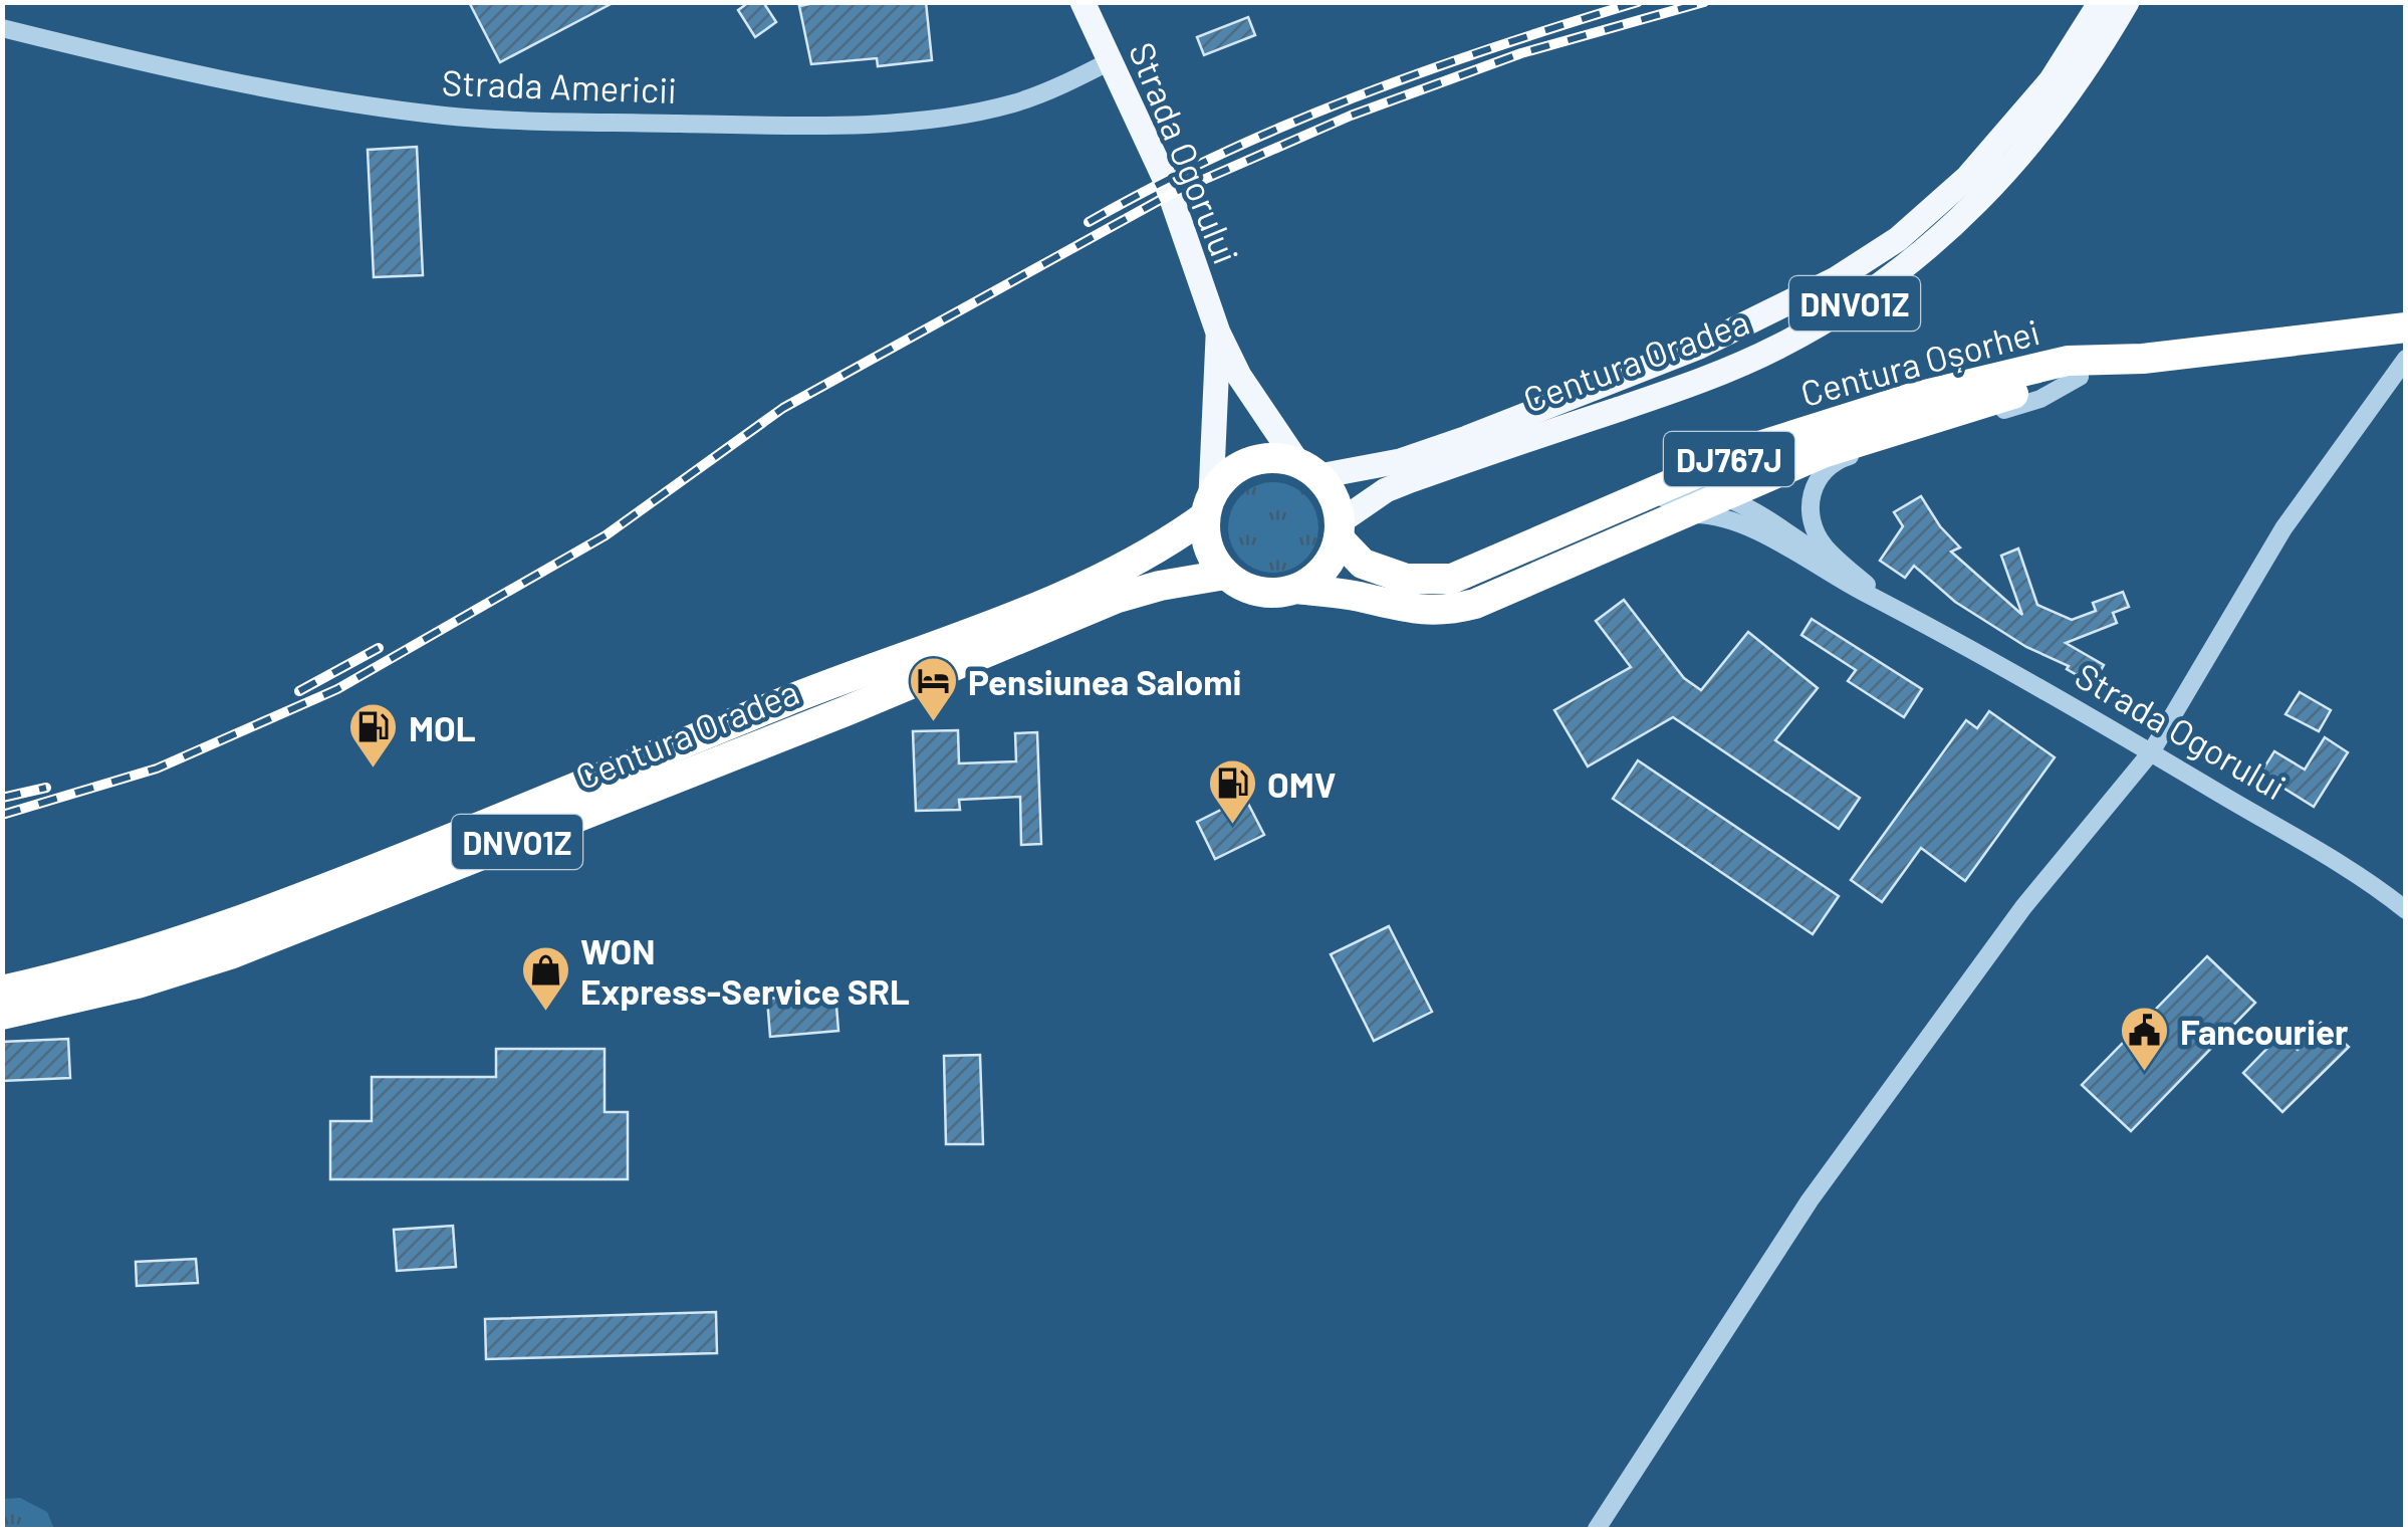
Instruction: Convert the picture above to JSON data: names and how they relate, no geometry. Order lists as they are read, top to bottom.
{
  "streets": {
    "highway": [
      "DNVO1Z",
      "Centura Oradea",
      "Centura Oșorhei",
      "DJ767J"
    ],
    "main road": ["Strada Ogorului"],
    "street": ["Strada Americii"]
  },
  "crossings": [
    ["Strada Americii", "Strada Ogorului"],
    ["Strada Ogorului", "DNVO1Z"],
    ["Strada Ogorului", "Centura Oradea"],
    ["Strada Ogorului", "Centura Oșorhei"],
    ["Strada Ogorului", "DJ767J"],
    ["DNVO1Z", "Centura Oradea"],
    ["DNVO1Z", "Centura Oșorhei"],
    ["DNVO1Z", "DJ767J"],
    ["Centura Oradea", "Centura Oșorhei"],
    ["Centura Oradea", "DJ767J"],
    ["Centura Oșorhei", "DJ767J"]
  ],
  "places": {
    "hotel": ["Pensiunea Salomi"],
    "fuel station": ["MOL", "OMV"],
    "shop": ["WON Express-Service SRL"],
    "public building": ["Fancourier"]
  }
}
